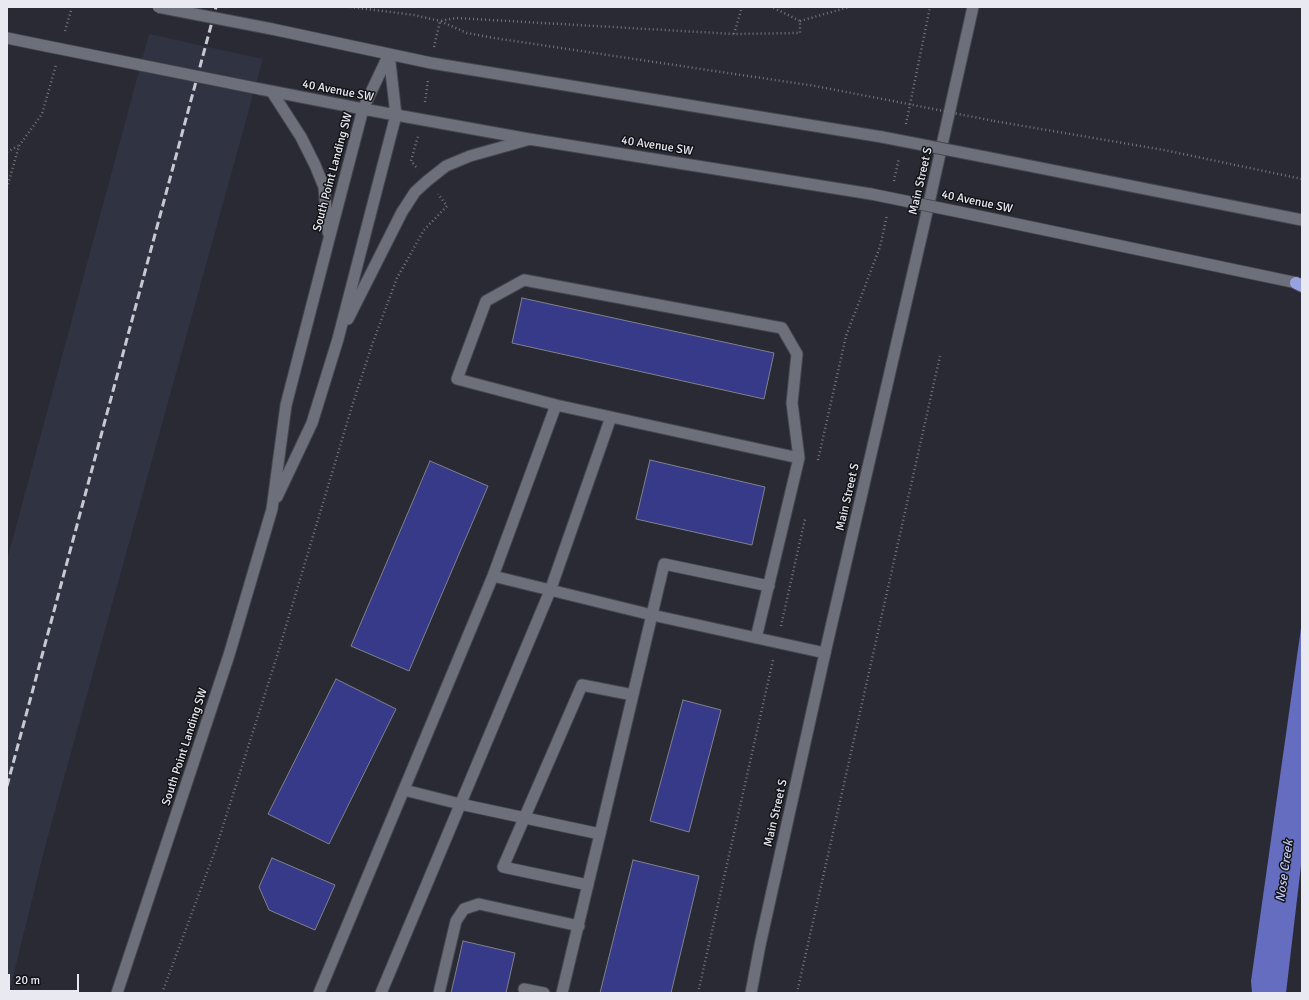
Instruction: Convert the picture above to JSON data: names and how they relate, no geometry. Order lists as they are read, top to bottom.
{
  "streets": {
    "main road": ["40 Avenue SW", "South Point Landing SW", "Main Street S"]
  },
  "crossings": [
    ["40 Avenue SW", "South Point Landing SW"]
  ],
  "water": ["Nose Creek"],
  "scale_bar": "20 m"
}
